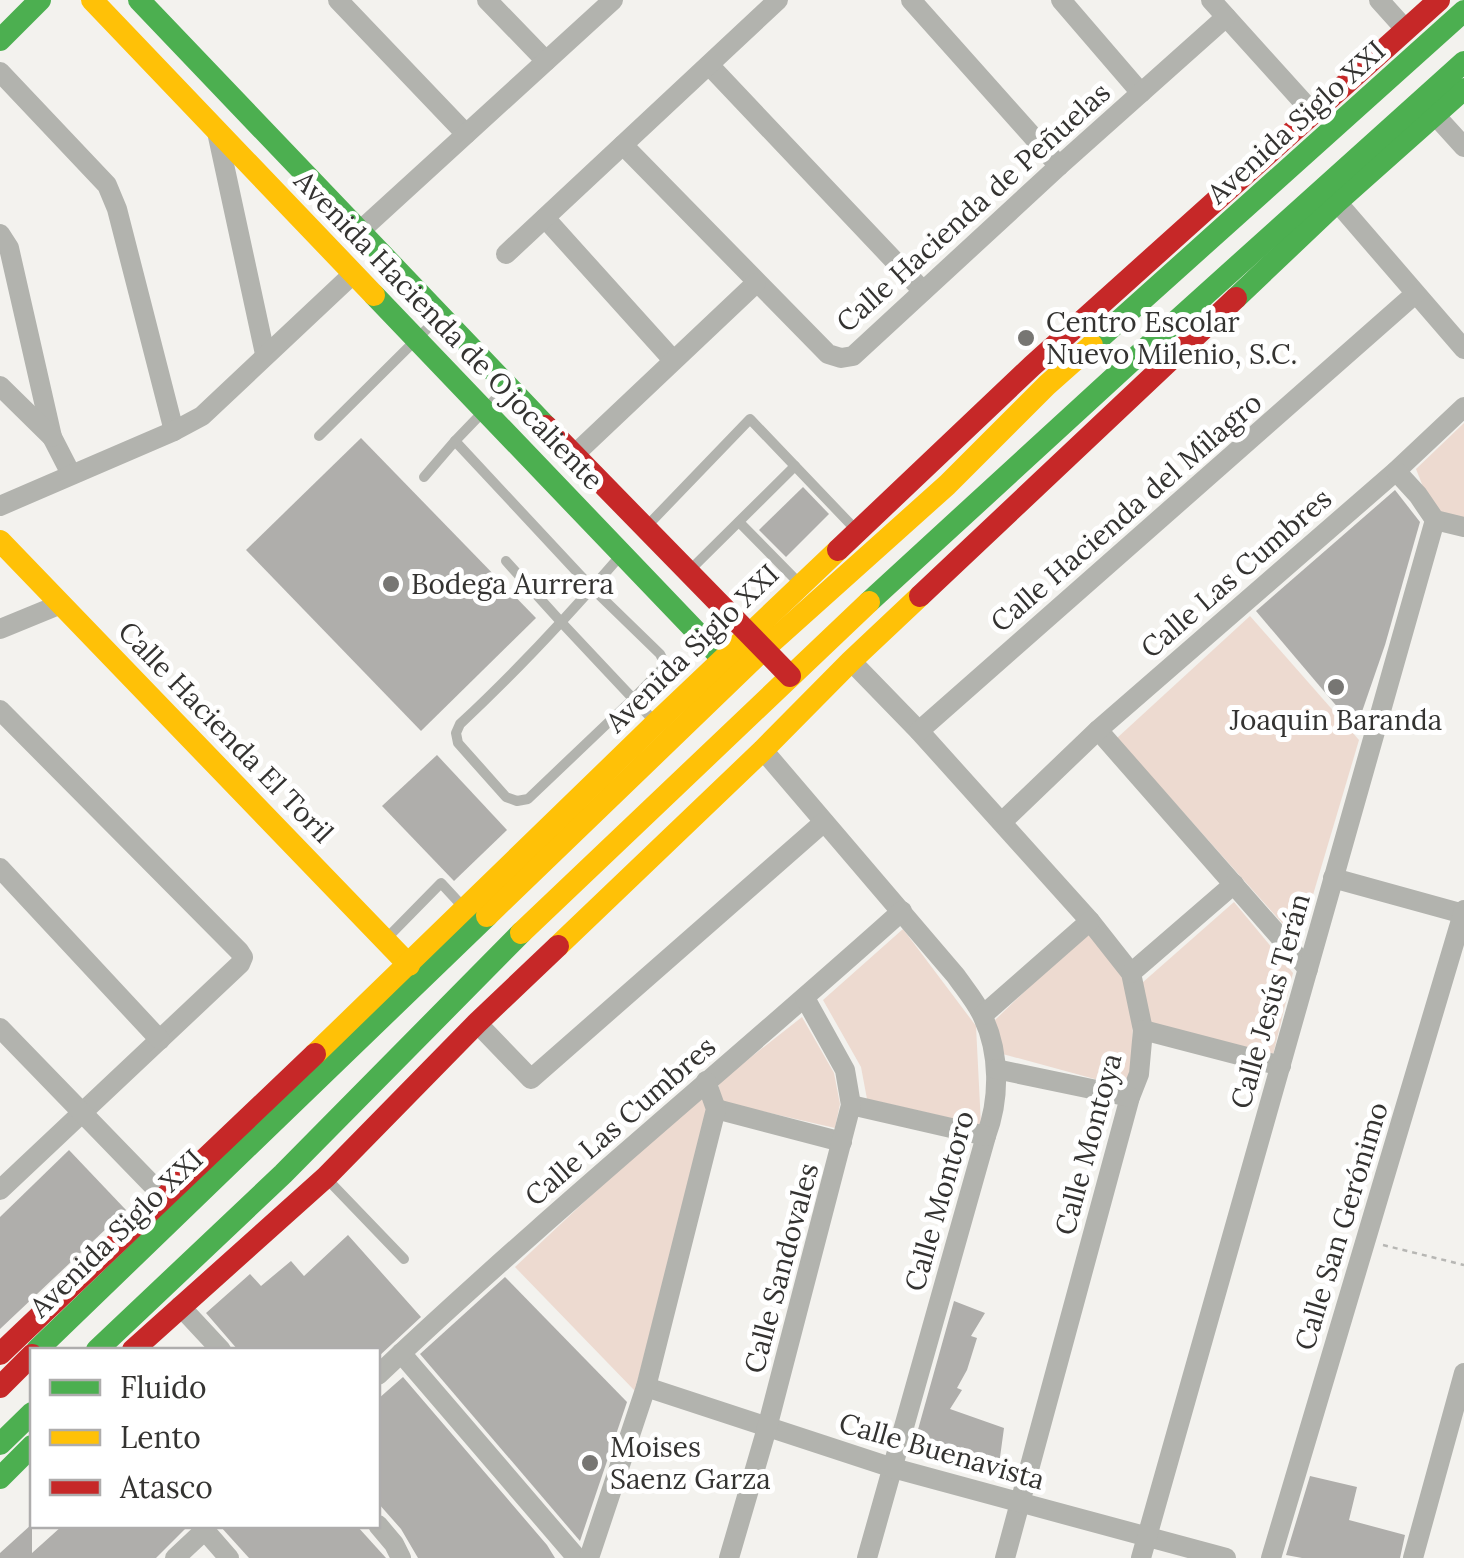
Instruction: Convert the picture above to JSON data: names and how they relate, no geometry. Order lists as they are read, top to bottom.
{
  "streets": {
    "main road": ["Avenida Siglo XXI", "Avenida Hacienda de Ojocaliente", "Calle Hacienda El Toril"],
    "street": [
      "Calle Hacienda de Peñuelas",
      "Calle Hacienda del Milagro",
      "Calle Las Cumbres",
      "Calle Jesús Terán",
      "Calle Montoya",
      "Calle Montoro",
      "Calle San Gerónimo",
      "Calle Sandovales",
      "Calle Buenavista"
    ]
  },
  "crossings": [
    ["Avenida Siglo XXI", "Avenida Hacienda de Ojocaliente"],
    ["Avenida Siglo XXI", "Calle Hacienda El Toril"],
    ["Calle Hacienda del Milagro", "Calle Montoya"],
    ["Calle Las Cumbres", "Calle Montoya"],
    ["Calle Las Cumbres", "Calle Montoro"],
    ["Calle Las Cumbres", "Calle Sandovales"],
    ["Calle Jesús Terán", "Calle Buenavista"],
    ["Calle Montoya", "Calle Buenavista"],
    ["Calle Montoro", "Calle Buenavista"],
    ["Calle Sandovales", "Calle Buenavista"]
  ],
  "places": [
    "Centro Escolar Nuevo Milenio, S.C.",
    "Bodega Aurrera",
    "Joaquin Baranda",
    "Moises Saenz Garza"
  ],
  "legend": ["Fluido", "Lento", "Atasco"]
}
